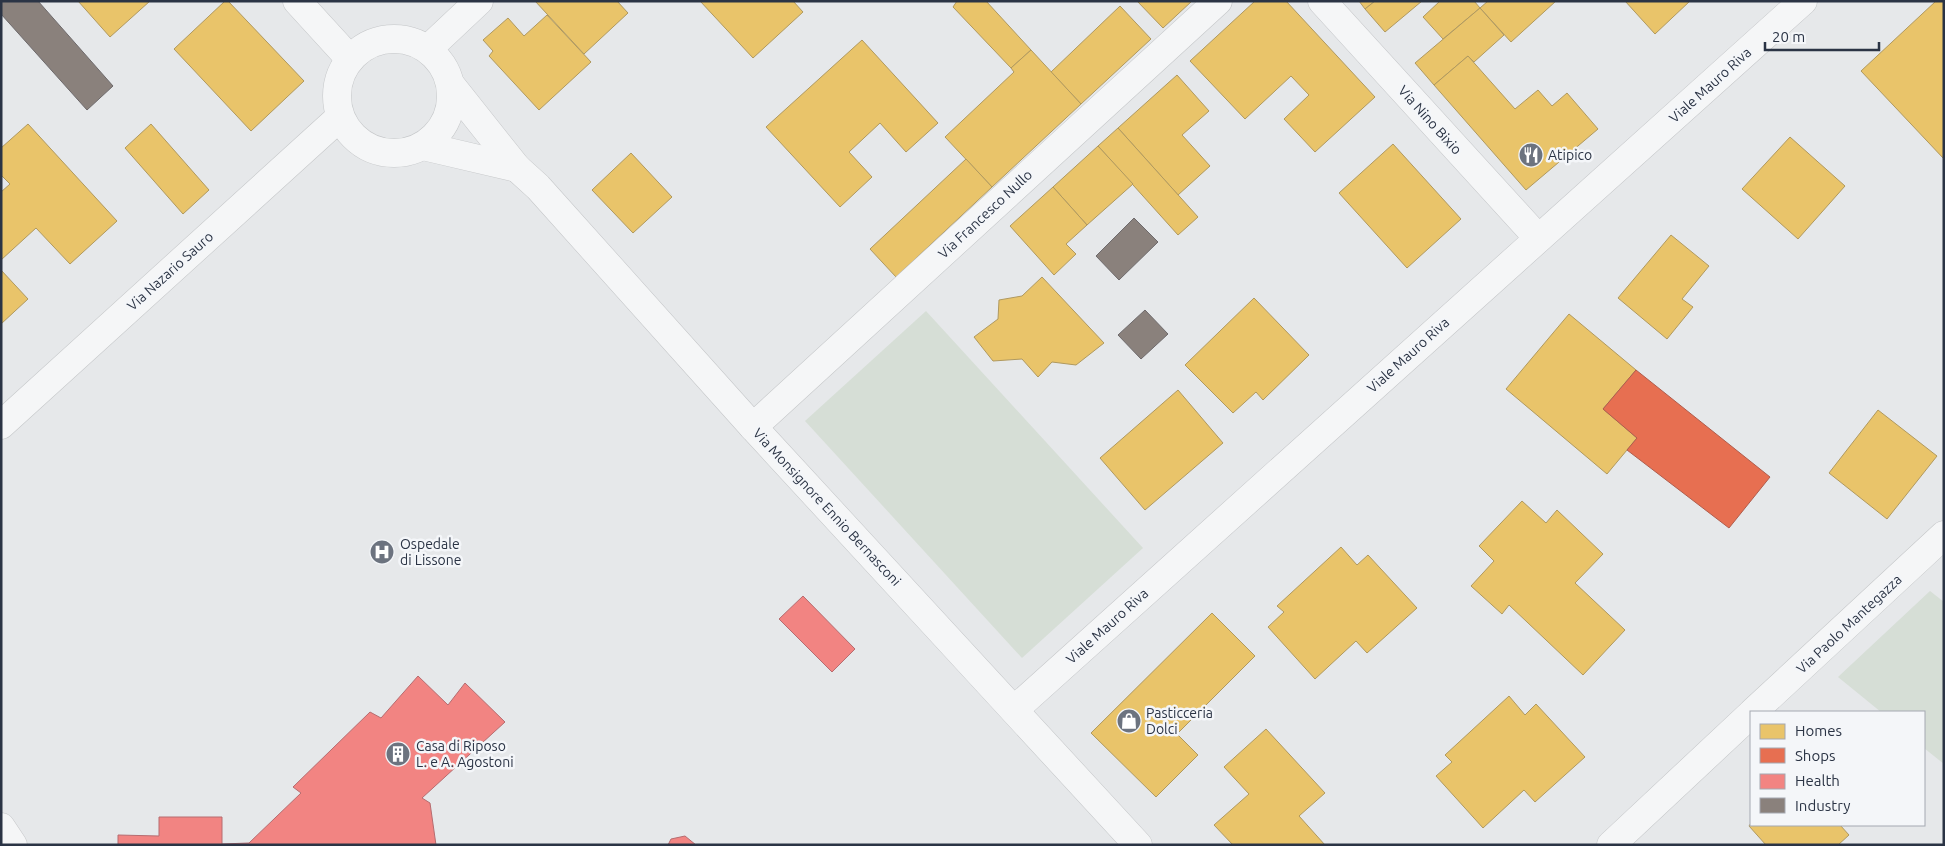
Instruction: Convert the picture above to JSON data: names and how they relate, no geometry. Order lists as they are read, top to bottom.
{
  "streets": {
    "street": [
      "Viale Mauro Riva",
      "Via Nino Bixio",
      "Via Francesco Nullo",
      "Via Nazario Sauro",
      "Via Monsignore Ennio Bernasconi",
      "Via Paolo Mantegazza"
    ]
  },
  "crossings": [
    ["Viale Mauro Riva", "Via Nino Bixio"],
    ["Viale Mauro Riva", "Via Monsignore Ennio Bernasconi"],
    ["Via Francesco Nullo", "Via Monsignore Ennio Bernasconi"],
    ["Via Nazario Sauro", "Via Monsignore Ennio Bernasconi"]
  ],
  "places": {
    "restaurant": ["Atipico"],
    "hospital": ["Ospedale di Lissone"],
    "shop": ["Pasticceria Dolci"],
    "building": ["Casa di Riposo L. e A. Agostoni"]
  },
  "legend": [
    "Homes",
    "Shops",
    "Health",
    "Industry"
  ],
  "scale_bar": "20 m"
}
